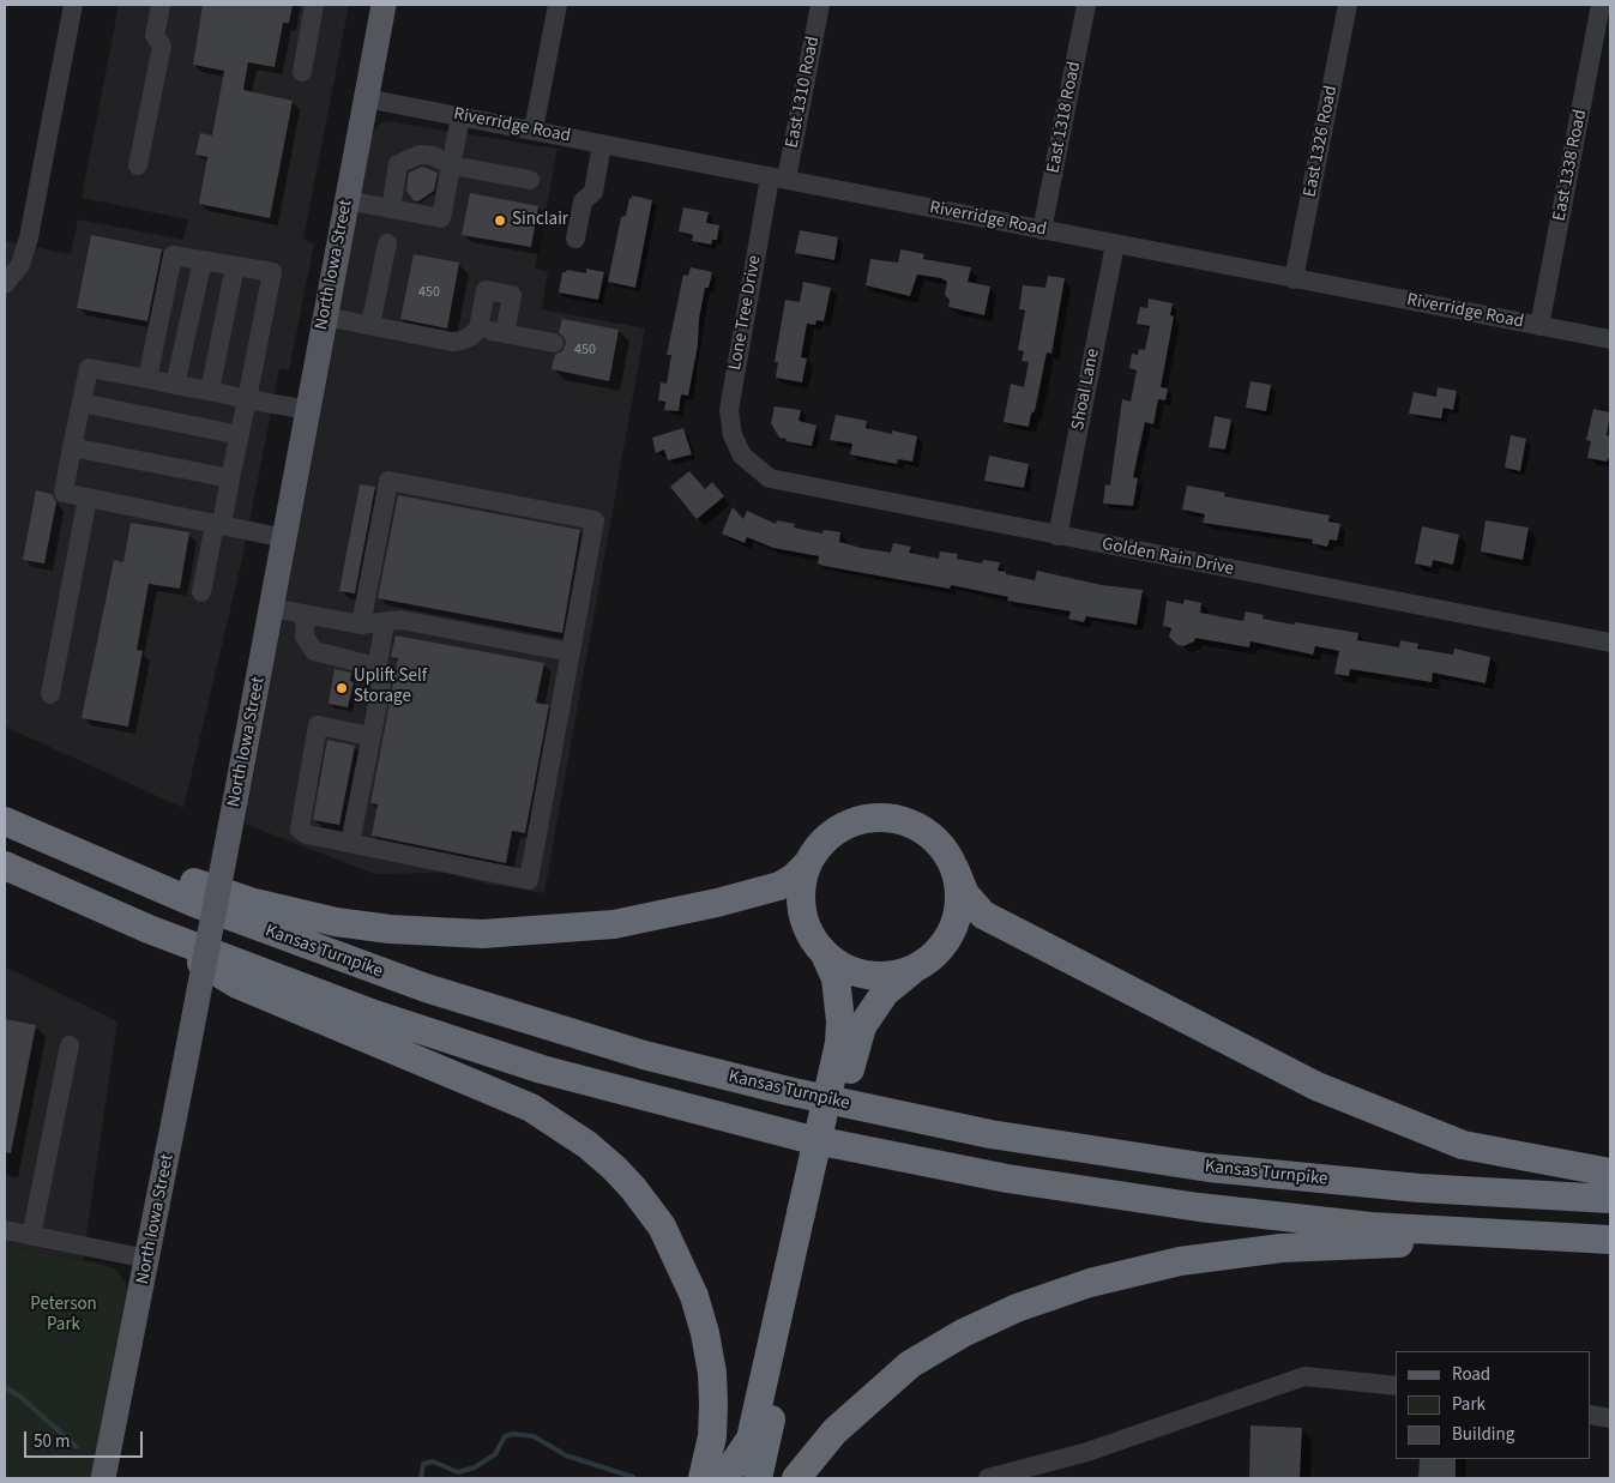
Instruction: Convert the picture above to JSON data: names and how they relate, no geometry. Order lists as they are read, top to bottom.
{
  "streets": {
    "highway": ["Kansas Turnpike"],
    "main road": ["North Iowa Street"],
    "street": [
      "East 1310 Road",
      "East 1318 Road",
      "Riverridge Road",
      "East 1326 Road",
      "East 1338 Road",
      "Lone Tree Drive",
      "Shoal Lane",
      "Golden Rain Drive"
    ]
  },
  "crossings": [
    ["East 1310 Road", "Riverridge Road"],
    ["East 1310 Road", "Lone Tree Drive"],
    ["East 1318 Road", "Riverridge Road"],
    ["Riverridge Road", "East 1326 Road"],
    ["Riverridge Road", "East 1338 Road"],
    ["Riverridge Road", "North Iowa Street"],
    ["Riverridge Road", "Lone Tree Drive"],
    ["Riverridge Road", "Shoal Lane"],
    ["Lone Tree Drive", "Golden Rain Drive"],
    ["Shoal Lane", "Golden Rain Drive"]
  ],
  "parks": ["Peterson Park"],
  "places": ["Sinclair", "Uplift Self Storage"],
  "house_numbers": ["450", "450"],
  "legend": ["Road", "Park", "Building"],
  "scale_bar": "50 m"
}
